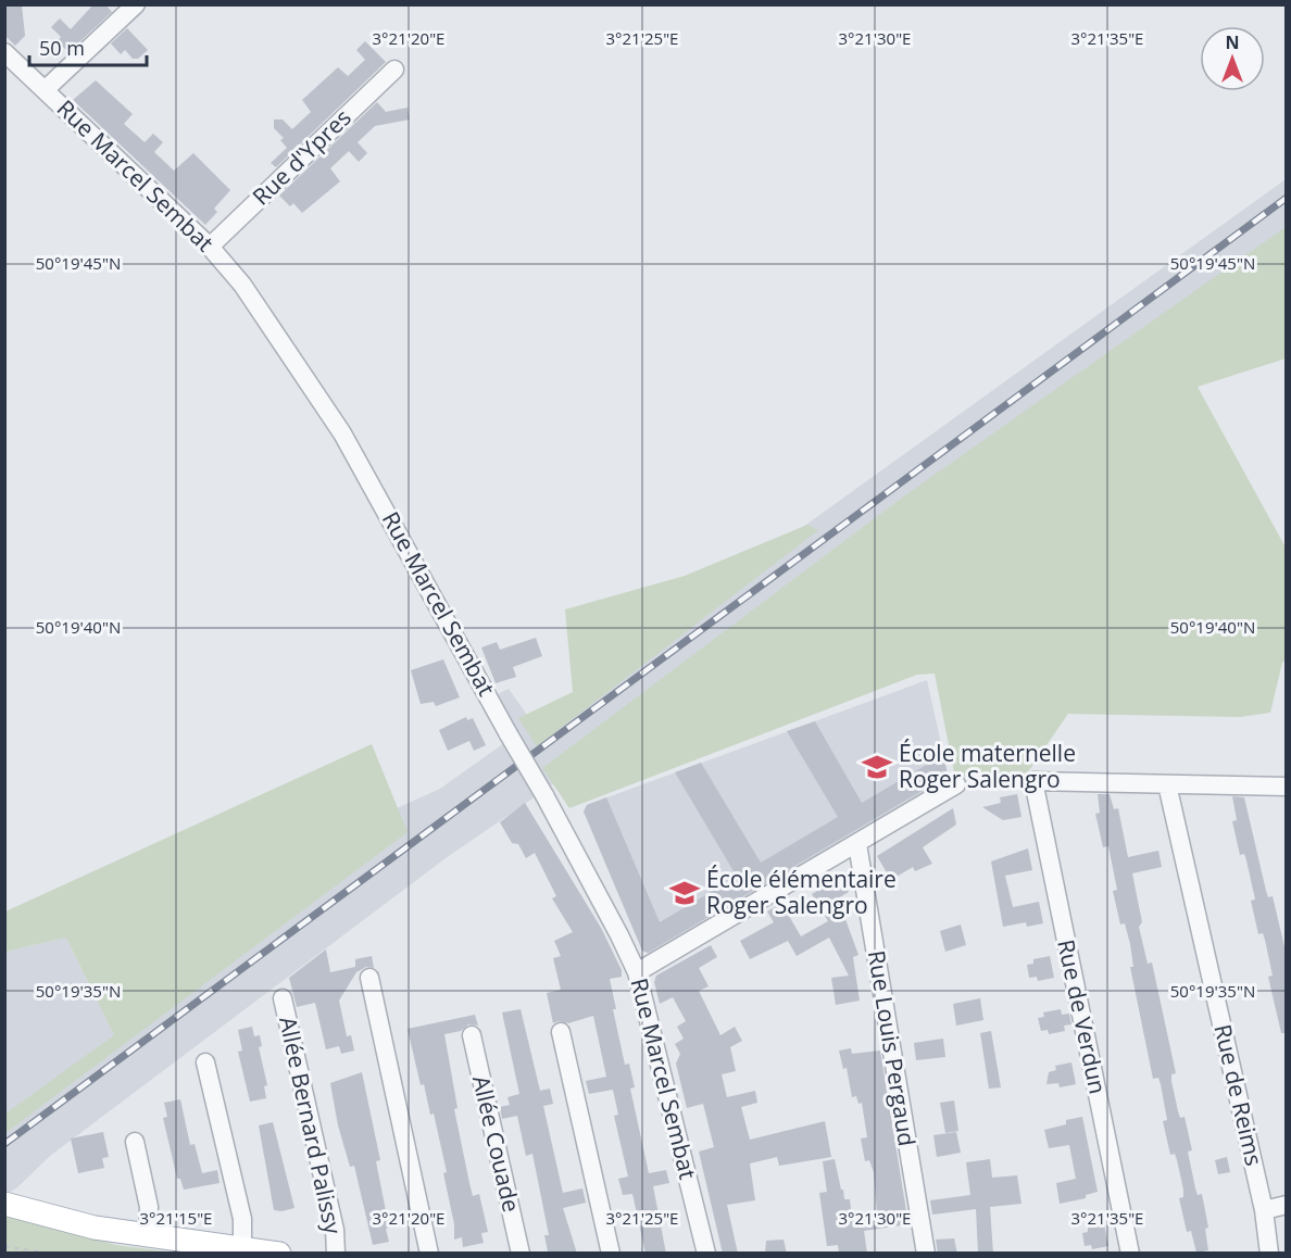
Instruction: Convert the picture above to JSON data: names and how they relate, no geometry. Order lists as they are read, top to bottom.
{
  "streets": {
    "street": [
      "Rue d'Ypres",
      "Rue Marcel Sembat",
      "Rue de Verdun",
      "Rue Louis Pergaud",
      "Rue de Reims",
      "Allée Bernard Palissy",
      "Allée Couade"
    ]
  },
  "crossings": [
    ["Rue d'Ypres", "Rue Marcel Sembat"],
    ["Rue de Verdun", "Rue de Reims"]
  ],
  "places": {
    "school or university": ["École maternelle Roger Salengro", "École élémentaire Roger Salengro"]
  },
  "scale_bar": "50 m",
  "north": "top",
  "coordinates": [
    "3°21'20\"E",
    "3°21'25\"E",
    "3°21'30\"E",
    "3°21'35\"E",
    "50°19'45\"N",
    "50°19'40\"N",
    "50°19'35\"N",
    "3°21'15\"E"
  ]
}
